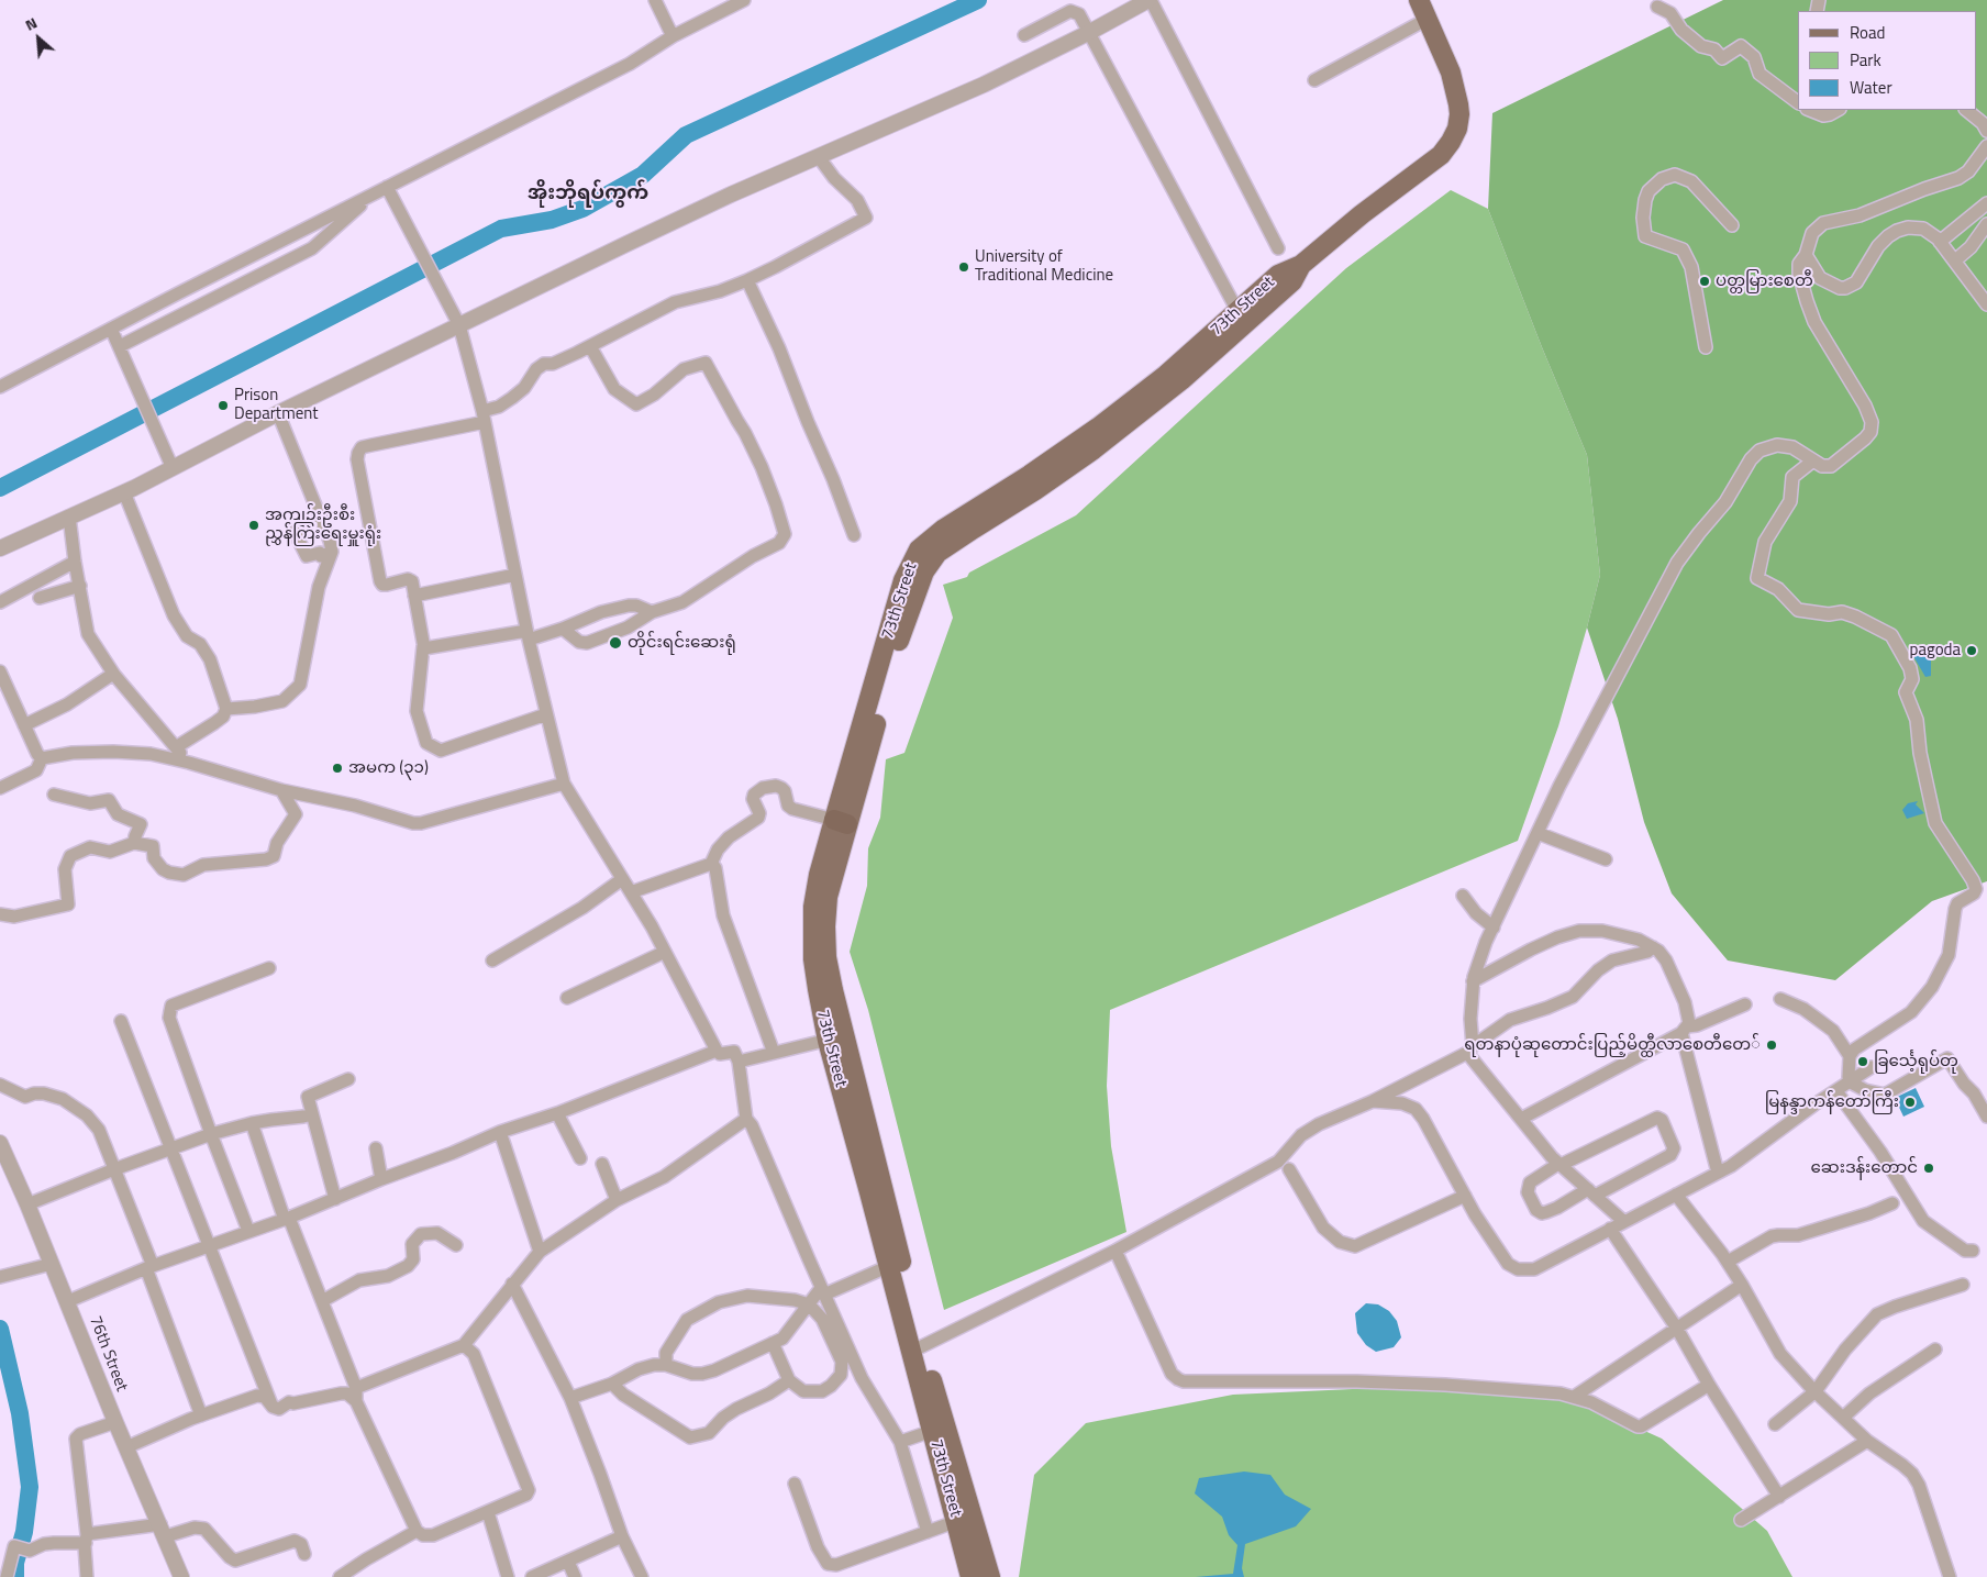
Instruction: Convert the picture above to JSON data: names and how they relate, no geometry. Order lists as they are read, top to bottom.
{
  "streets": {
    "main road": ["73th Street"],
    "street": ["76th Street"]
  },
  "districts": ["အိုးဘိုရပ်ကွက်"],
  "places": [
    "University of Traditional Medicine",
    "ပတ္တမြားစေတီ",
    "Prison Department",
    "အကျဉ်းဦးစီး ညွှန်ကြးရေးမှူးရုံး",
    "တိုင်းရင်းဆေးရုံ",
    "pagoda",
    "အမက (၃၁)",
    "ရတနာပုံဆုတောင်းပြည့်မိတ္ထီလာစေတီတေ်",
    "ခြင်္သေ့ရုပ်တု",
    "မြနန္ဒာကန်တော်ကြီး",
    "ဆေးဒန်းတောင်"
  ],
  "legend": ["Road", "Park", "Water"],
  "north": "top left"
}
